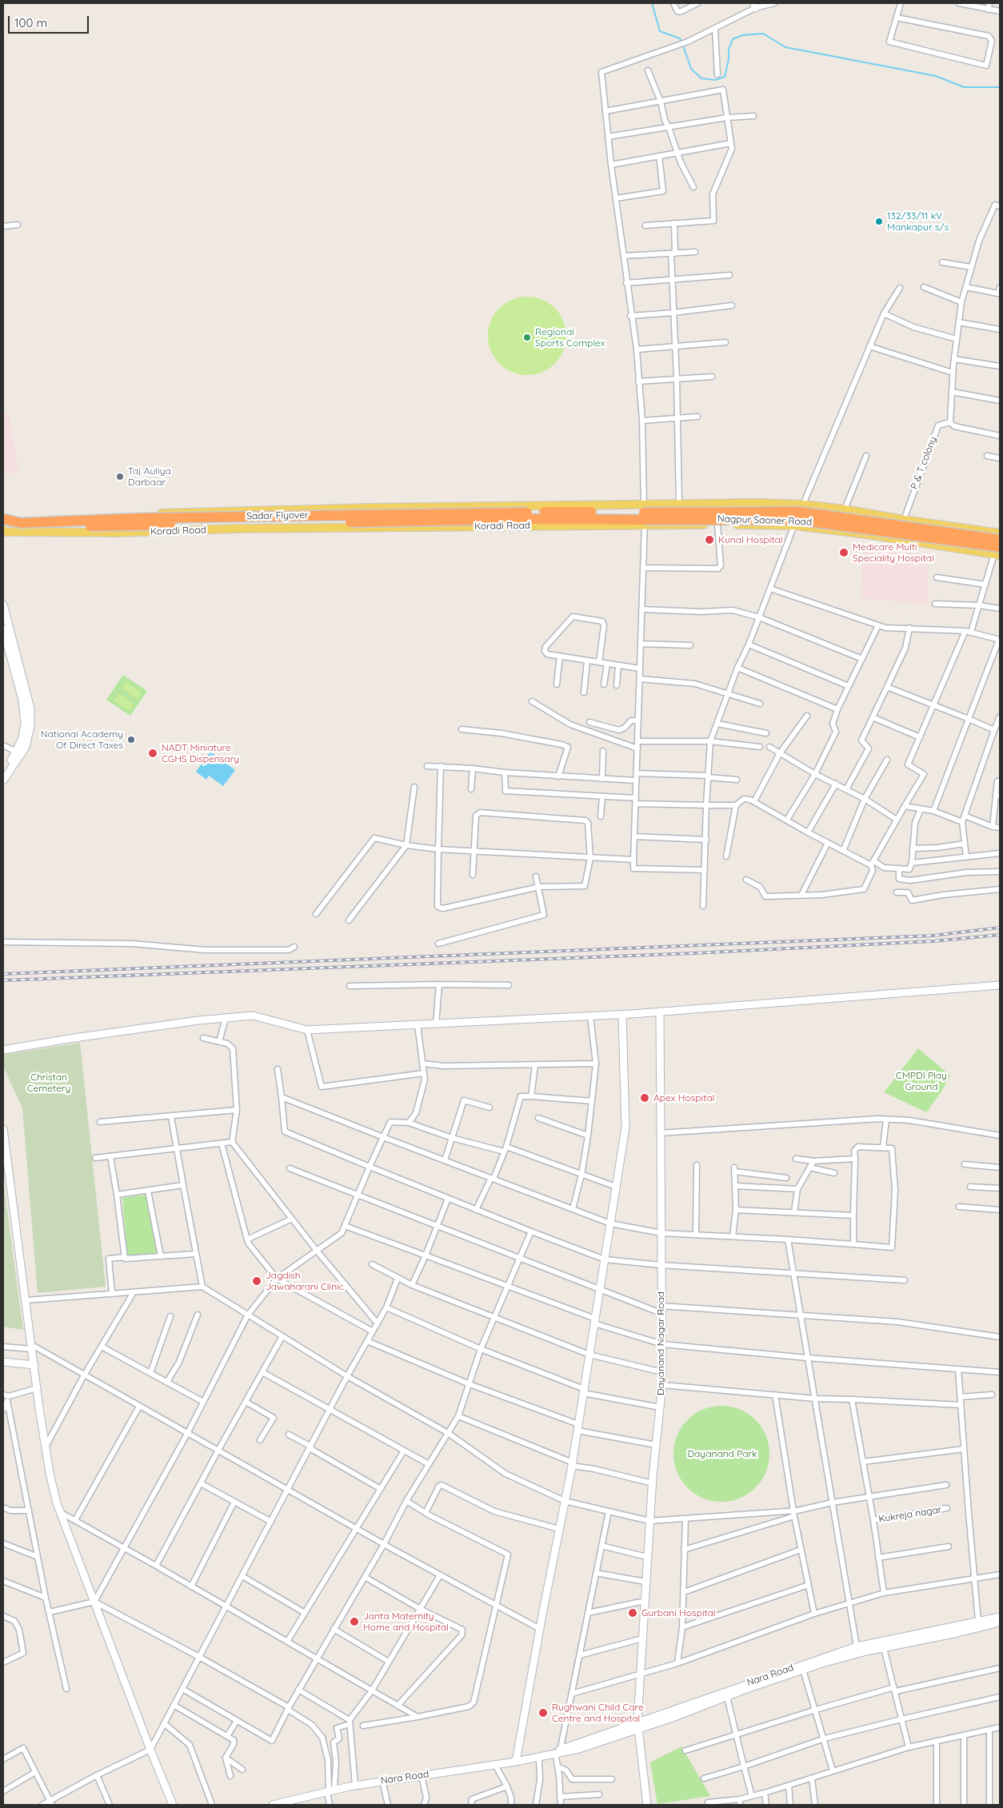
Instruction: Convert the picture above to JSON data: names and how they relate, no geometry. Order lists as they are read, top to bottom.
{
  "streets": {
    "highway": ["Sadar Flyover", "Nagpur Saoner Road"],
    "main road": ["Koradi Road"],
    "street": [
      "P & T colony",
      "Dayanand Nagar Road",
      "Kukreja nagar",
      "Nara Road"
    ]
  },
  "crossings": [
    ["Sadar Flyover", "Nagpur Saoner Road"],
    ["Sadar Flyover", "Koradi Road"],
    ["Nagpur Saoner Road", "Koradi Road"],
    ["Dayanand Nagar Road", "Nara Road"]
  ],
  "parks": ["CMPDI Play Ground", "Christan Cemetery", "Dayanand Park"],
  "places": [
    "132/33/11 kV Mankapur s/s",
    "Regional Sports Complex",
    "Taj Auliya Darbaar",
    "Kunal Hospital",
    "Medicare Multi Speciality Hospital",
    "National Academy Of Direct Taxes",
    "NADT Miniature CGHS Dispensary",
    "Apex Hospital",
    "Jagdish Jawaharani Clinic",
    "Gurbani Hospital",
    "Janta Maternity Home and Hospital",
    "Rughwani Child Care Centre and Hospital"
  ],
  "scale_bar": "100 m"
}
